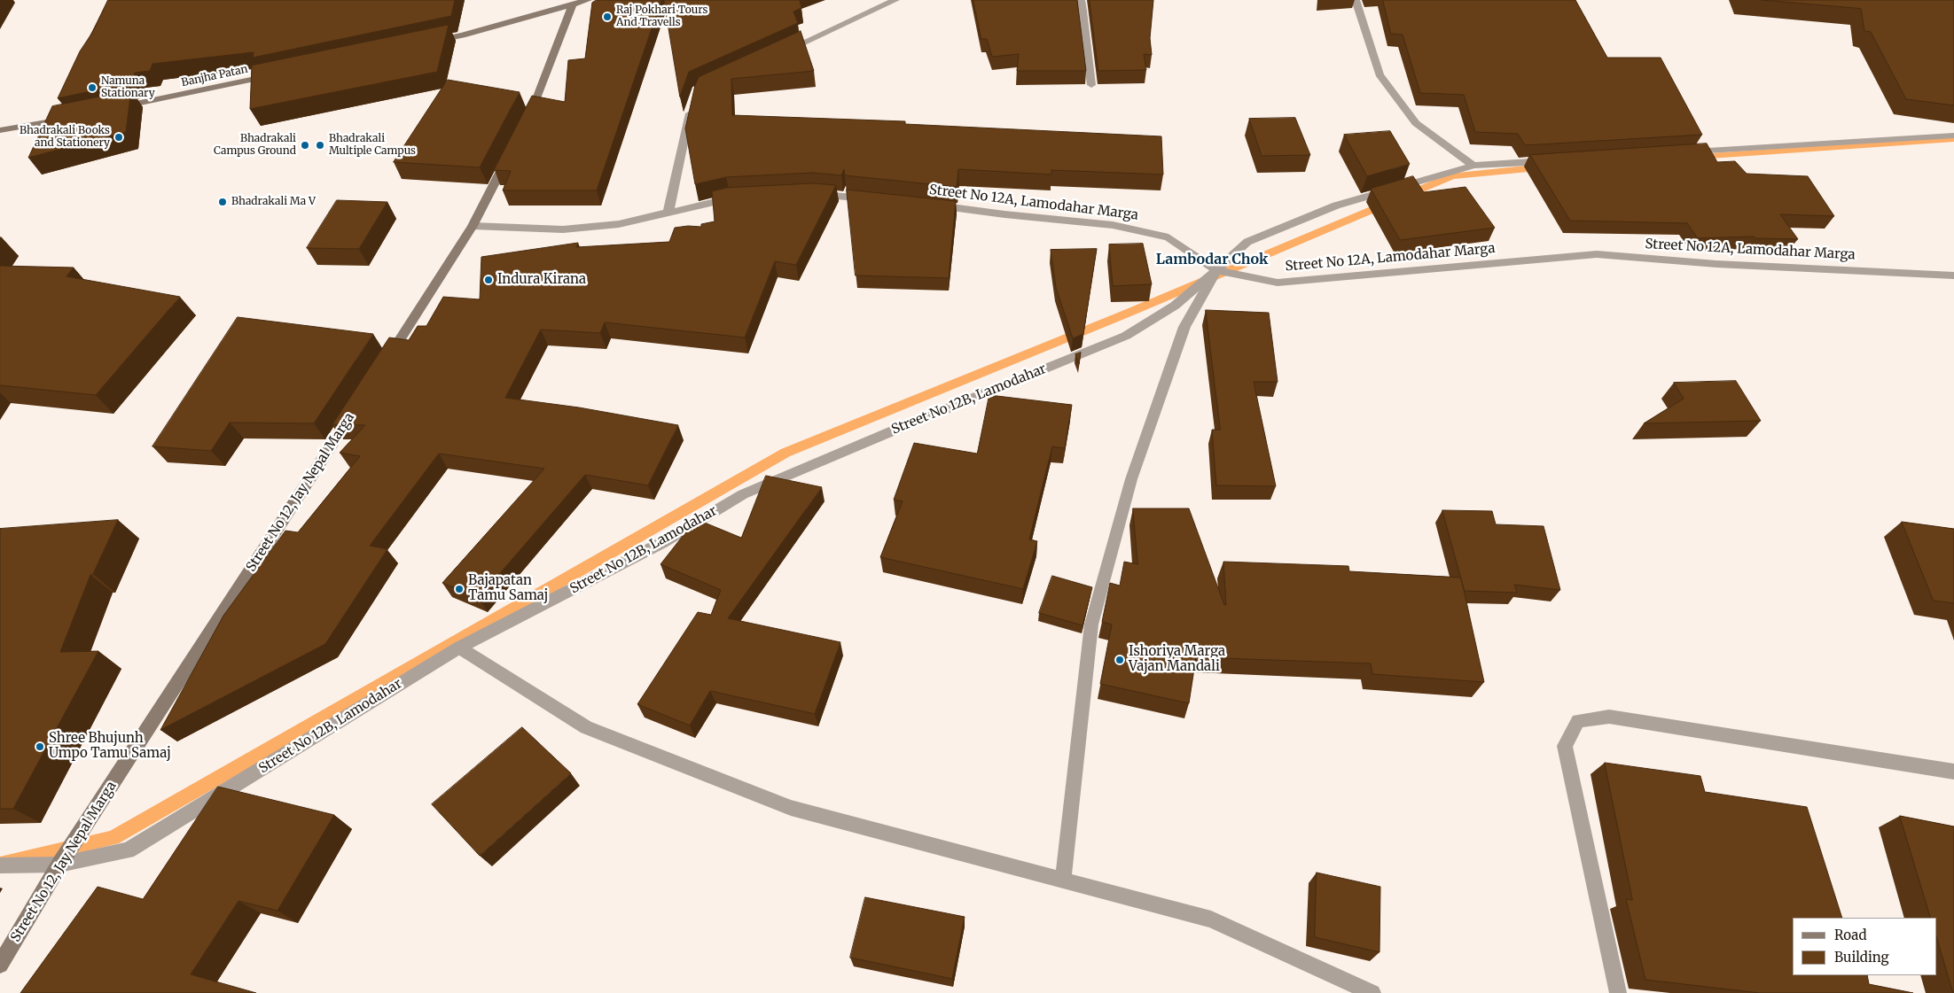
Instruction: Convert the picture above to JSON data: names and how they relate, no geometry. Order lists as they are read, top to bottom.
{
  "streets": {
    "street": [
      "Banjha Patan",
      "Street No 12A, Lamodahar Marga",
      "Street No 12B, Lamodahar",
      "Street No 12, Jay Nepal Marga"
    ]
  },
  "crossings": [
    ["Street No 12A, Lamodahar Marga", "Street No 12B, Lamodahar"],
    ["Street No 12B, Lamodahar", "Street No 12, Jay Nepal Marga"]
  ],
  "districts": ["Lambodar Chok"],
  "places": [
    "Raj Pokhari Tours And Travells",
    "Namuna Stationary",
    "Bhadrakali Books and Stationery",
    "Bhadrakali Campus Ground",
    "Bhadrakali Multiple Campus",
    "Bhadrakali Ma V",
    "Indura Kirana",
    "Bajapatan Tamu Samaj",
    "Ishoriya Marga Vajan Mandali",
    "Shree Bhujunh Umpo Tamu Samaj"
  ],
  "legend": ["Road", "Building"]
}
